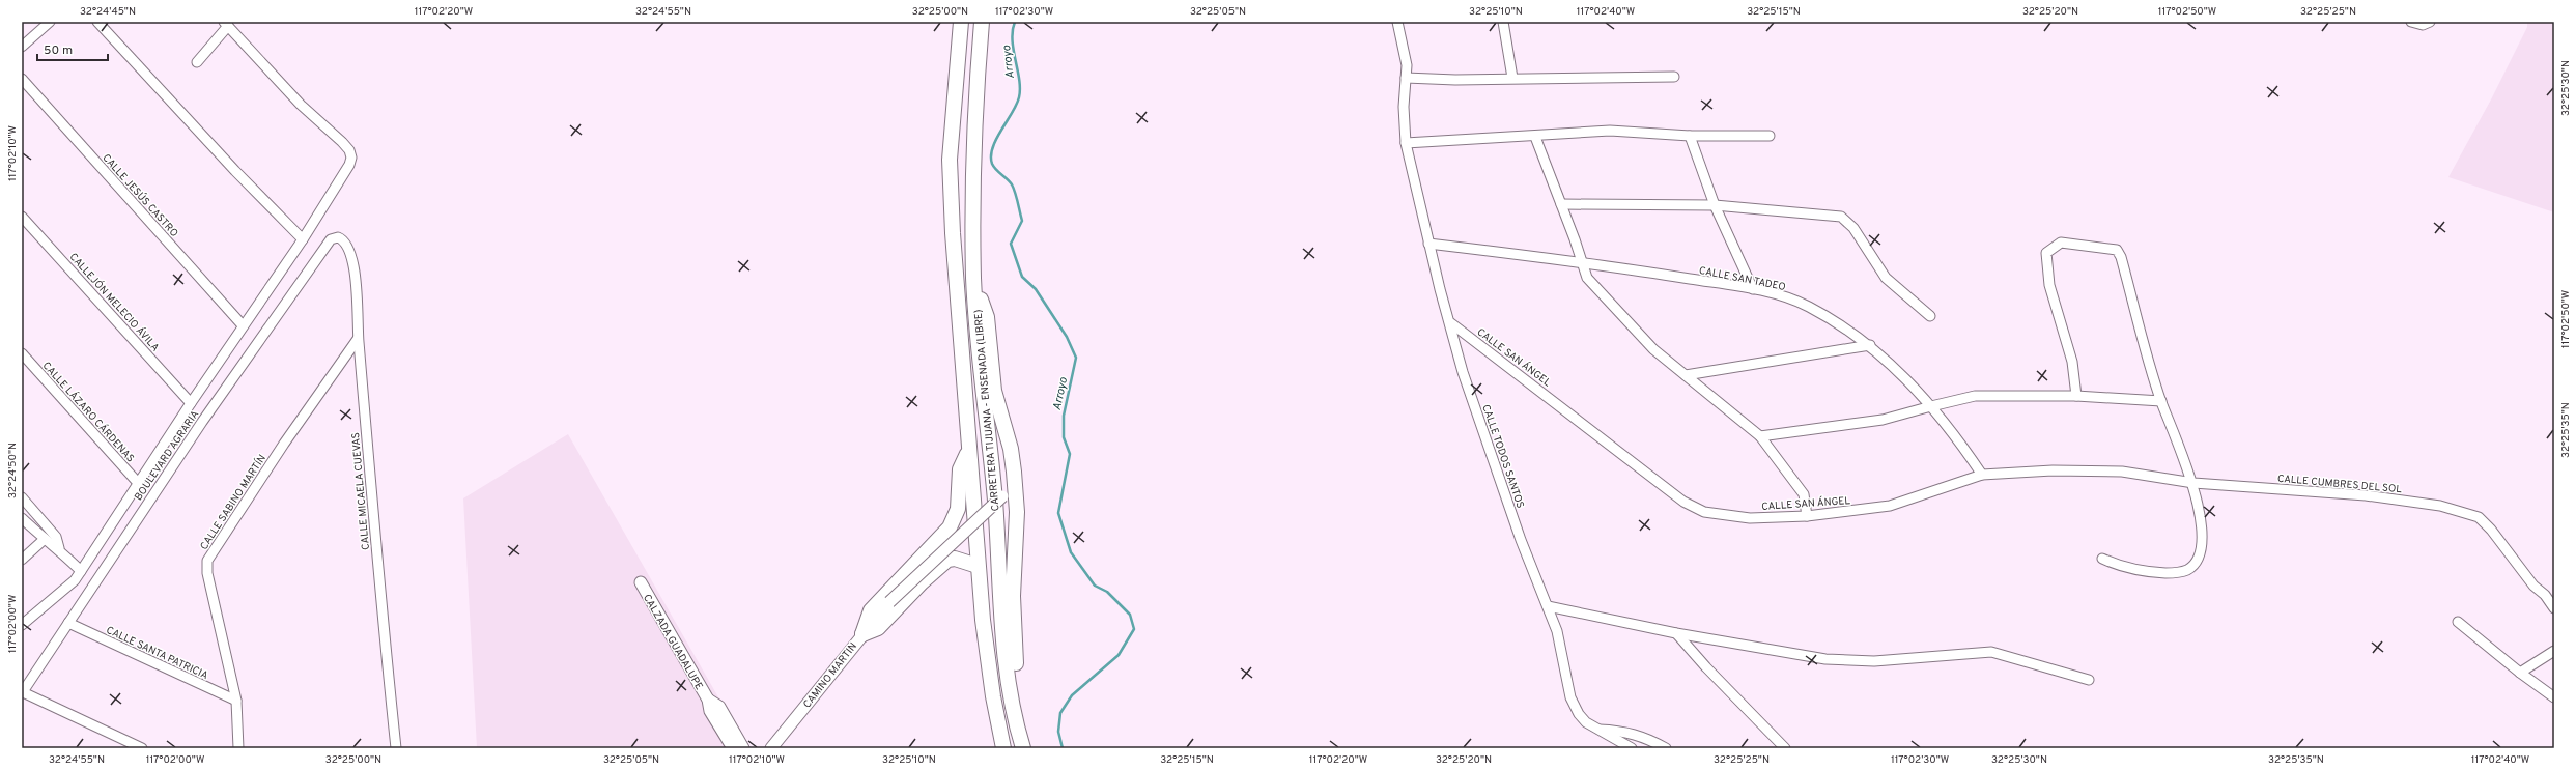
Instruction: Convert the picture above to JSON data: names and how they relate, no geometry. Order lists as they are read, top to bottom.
{
  "streets": {
    "highway": ["CARRETERA TIJUANA - ENSENADA (LIBRE)"],
    "street": [
      "CALLE JESÚS CASTRO",
      "CALLE SAN TADEO",
      "CALLEJÓN MELECIO ÁVILA",
      "CALLE SAN ÁNGEL",
      "CALLE LÁZARO CÁRDENAS",
      "BOULEVARD AGRARIA",
      "CALLE TODOS SANTOS",
      "CALLE CUMBRES DEL SOL",
      "CALLE MICAELA CUEVAS",
      "CALLE SABINO MARTÍN",
      "CALZADA GUADALUPE",
      "CALLE SANTA PATRICIA",
      "CAMINO MARTIN"
    ]
  },
  "crossings": [
    ["CALLE SAN TADEO", "CALLE SAN ÁNGEL"],
    ["CALLE SAN TADEO", "CALLE TODOS SANTOS"],
    ["CALLE SAN ÁNGEL", "CALLE TODOS SANTOS"],
    ["CALLE SAN ÁNGEL", "CALLE CUMBRES DEL SOL"],
    ["BOULEVARD AGRARIA", "CALLE MICAELA CUEVAS"],
    ["BOULEVARD AGRARIA", "CALLE SANTA PATRICIA"],
    ["CALLE MICAELA CUEVAS", "CALLE SABINO MARTÍN"],
    ["CALLE SABINO MARTÍN", "CALLE SANTA PATRICIA"]
  ],
  "water": ["Arroyo"],
  "scale_bar": "50 m",
  "coordinates": [
    "32°24'45\"N",
    "117°02'20\"W",
    "32°24'55\"N",
    "32°25'00\"N",
    "117°02'30\"W",
    "32°25'05\"N",
    "32°25'10\"N",
    "117°02'40\"W",
    "32°25'15\"N",
    "32°25'20\"N",
    "117°02'50\"W",
    "32°25'25\"N",
    "32°25'30\"N",
    "117°02'10\"W",
    "32°25'35\"N",
    "32°24'50\"N",
    "117°02'00\"W"
  ]
}
